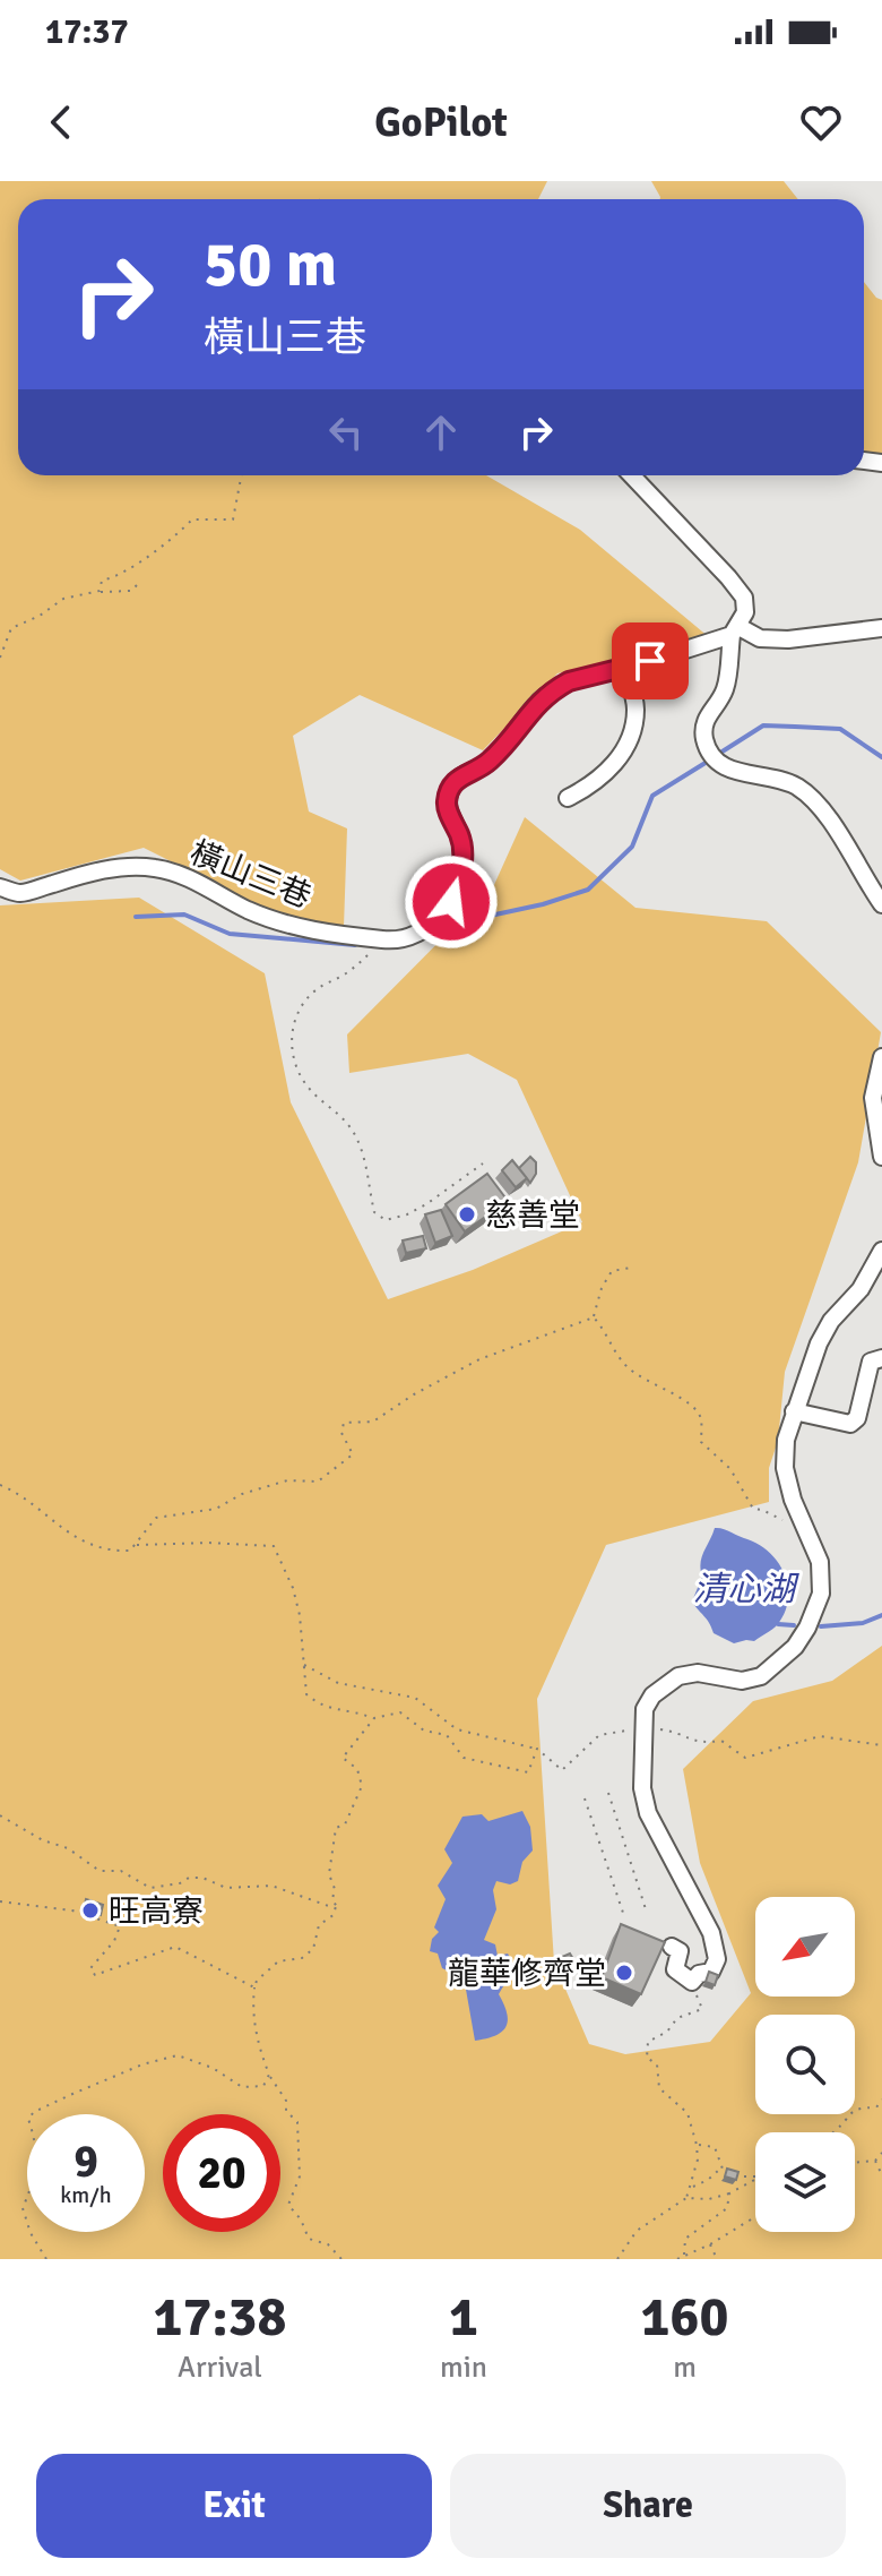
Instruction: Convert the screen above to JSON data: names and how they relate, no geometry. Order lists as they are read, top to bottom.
{
  "streets": {
    "lane": ["橫山三巷"]
  },
  "water": ["清心湖"],
  "places": ["慈善堂", "旺高寮", "龍華修齊堂"],
  "north": "bottom left",
  "page": {
    "status": "17:37",
    "header": "GoPilot",
    "turn": ["50 m", "橫山三巷"],
    "speed": "9 km/h",
    "limit": "20",
    "eta": [
      "17:38",
      "Arrival",
      "1",
      "min",
      "160",
      "m"
    ],
    "buttons": ["Exit", "Share"]
  }
}
